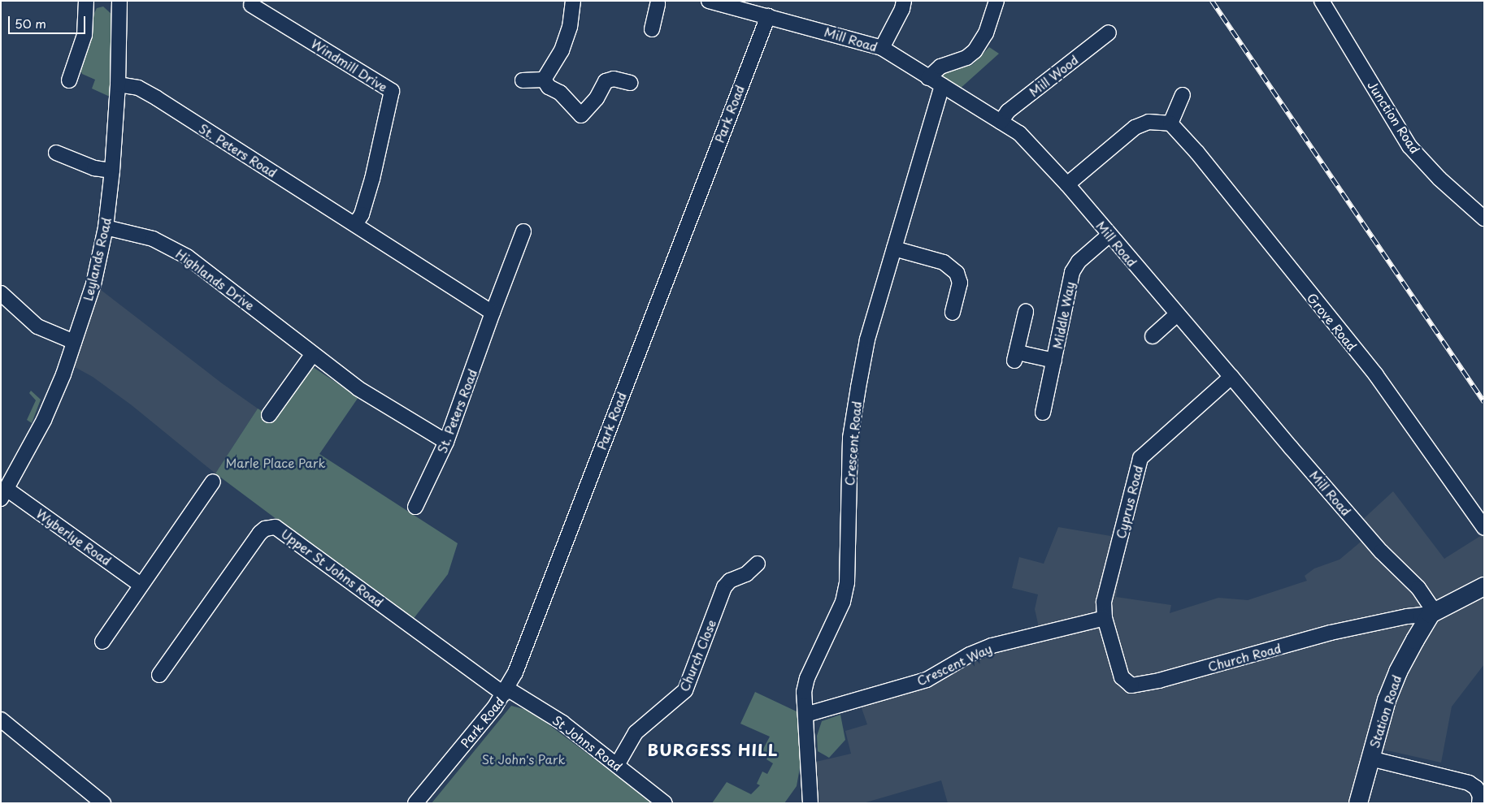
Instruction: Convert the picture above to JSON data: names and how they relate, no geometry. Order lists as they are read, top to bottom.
{
  "streets": {
    "main road": ["Station Road"],
    "street": [
      "Mill Road",
      "Windmill Drive",
      "Mill Wood",
      "Park Road",
      "Junction Road",
      "St. Peters Road",
      "Leylands Road",
      "Highlands Drive",
      "Middle Way",
      "Grove Road",
      "Crescent Road",
      "Cyprus Road",
      "Wyberlye Road",
      "Upper St Johns Road",
      "Church Close",
      "Church Road",
      "Crescent Way",
      "St Johns Road"
    ]
  },
  "crossings": [
    ["Mill Road", "Mill Wood"],
    ["Mill Road", "Park Road"],
    ["Mill Road", "Middle Way"],
    ["Mill Road", "Crescent Road"],
    ["Mill Road", "Cyprus Road"],
    ["Mill Road", "Church Road"],
    ["Mill Road", "Station Road"],
    ["Windmill Drive", "St. Peters Road"],
    ["Park Road", "Upper St Johns Road"],
    ["Park Road", "St Johns Road"],
    ["St. Peters Road", "Leylands Road"],
    ["St. Peters Road", "Highlands Drive"],
    ["Leylands Road", "Highlands Drive"],
    ["Leylands Road", "Wyberlye Road"],
    ["Crescent Road", "Crescent Way"],
    ["Cyprus Road", "Church Road"],
    ["Cyprus Road", "Crescent Way"],
    ["Upper St Johns Road", "St Johns Road"],
    ["Church Close", "St Johns Road"],
    ["Church Road", "Crescent Way"],
    ["Church Road", "Station Road"]
  ],
  "districts": ["BURGESS HILL"],
  "parks": ["Marle Place Park", "St John's Park"],
  "scale_bar": "50 m"
}
